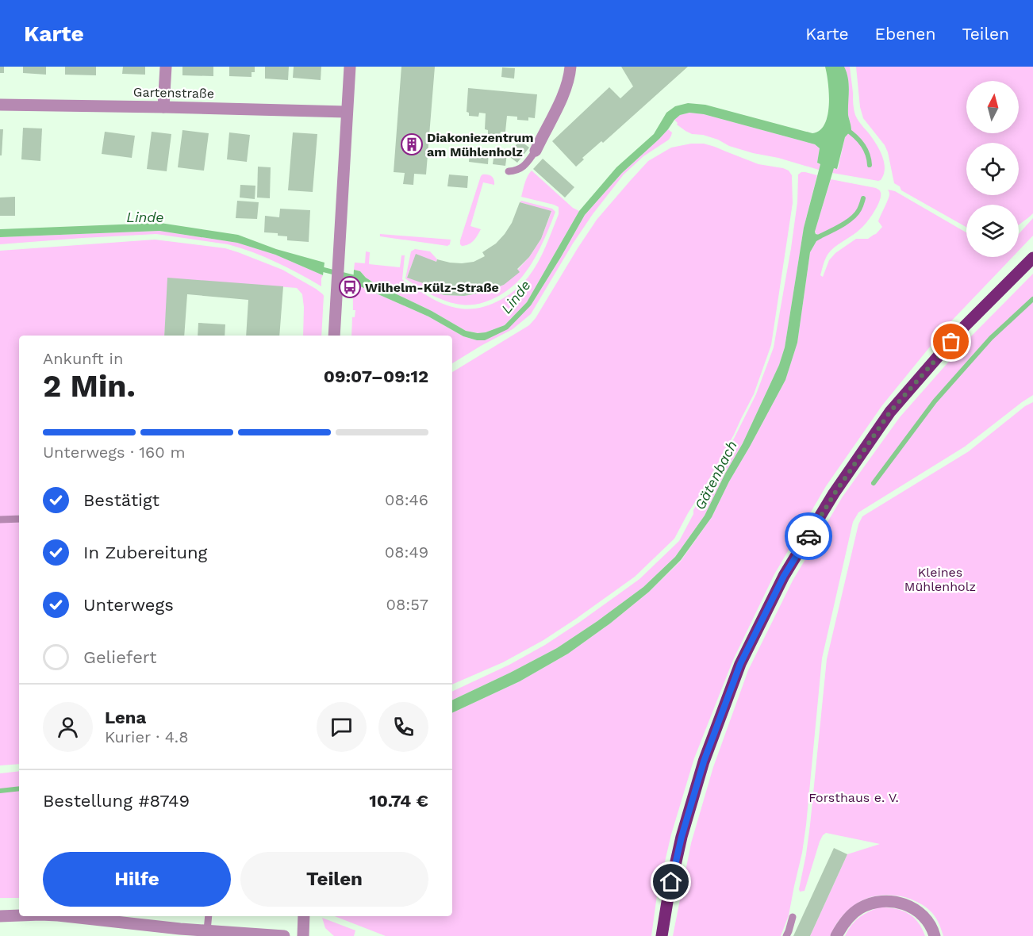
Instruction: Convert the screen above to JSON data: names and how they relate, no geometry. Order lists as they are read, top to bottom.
{
  "streets": {
    "street": ["Gartenstraße"]
  },
  "water": ["Linde", "Gätenbach"],
  "parks": ["Kleines Mühlenholz", "Forsthaus e. V."],
  "places": {
    "building": ["Diakoniezentrum am Mühlenholz"],
    "bus stop": ["Wilhelm-Külz-Straße"]
  },
  "north": "top",
  "page": {
    "header": "Karte",
    "nav": ["Karte", "Ebenen", "Teilen"],
    "heading": ["2 Min.", "Ankunft in", "09:07–09:12"],
    "panel": [
      "Lena",
      "Kurier · 4.8",
      "Bestellung #8749",
      "10.74 €"
    ],
    "bar": "Unterwegs · 160 m",
    "list": [
      ["Bestätigt", "08:46"],
      ["In Zubereitung", "08:49"],
      ["Unterwegs", "08:57"],
      "Geliefert"
    ],
    "buttons": ["Hilfe", "Teilen"]
  }
}
